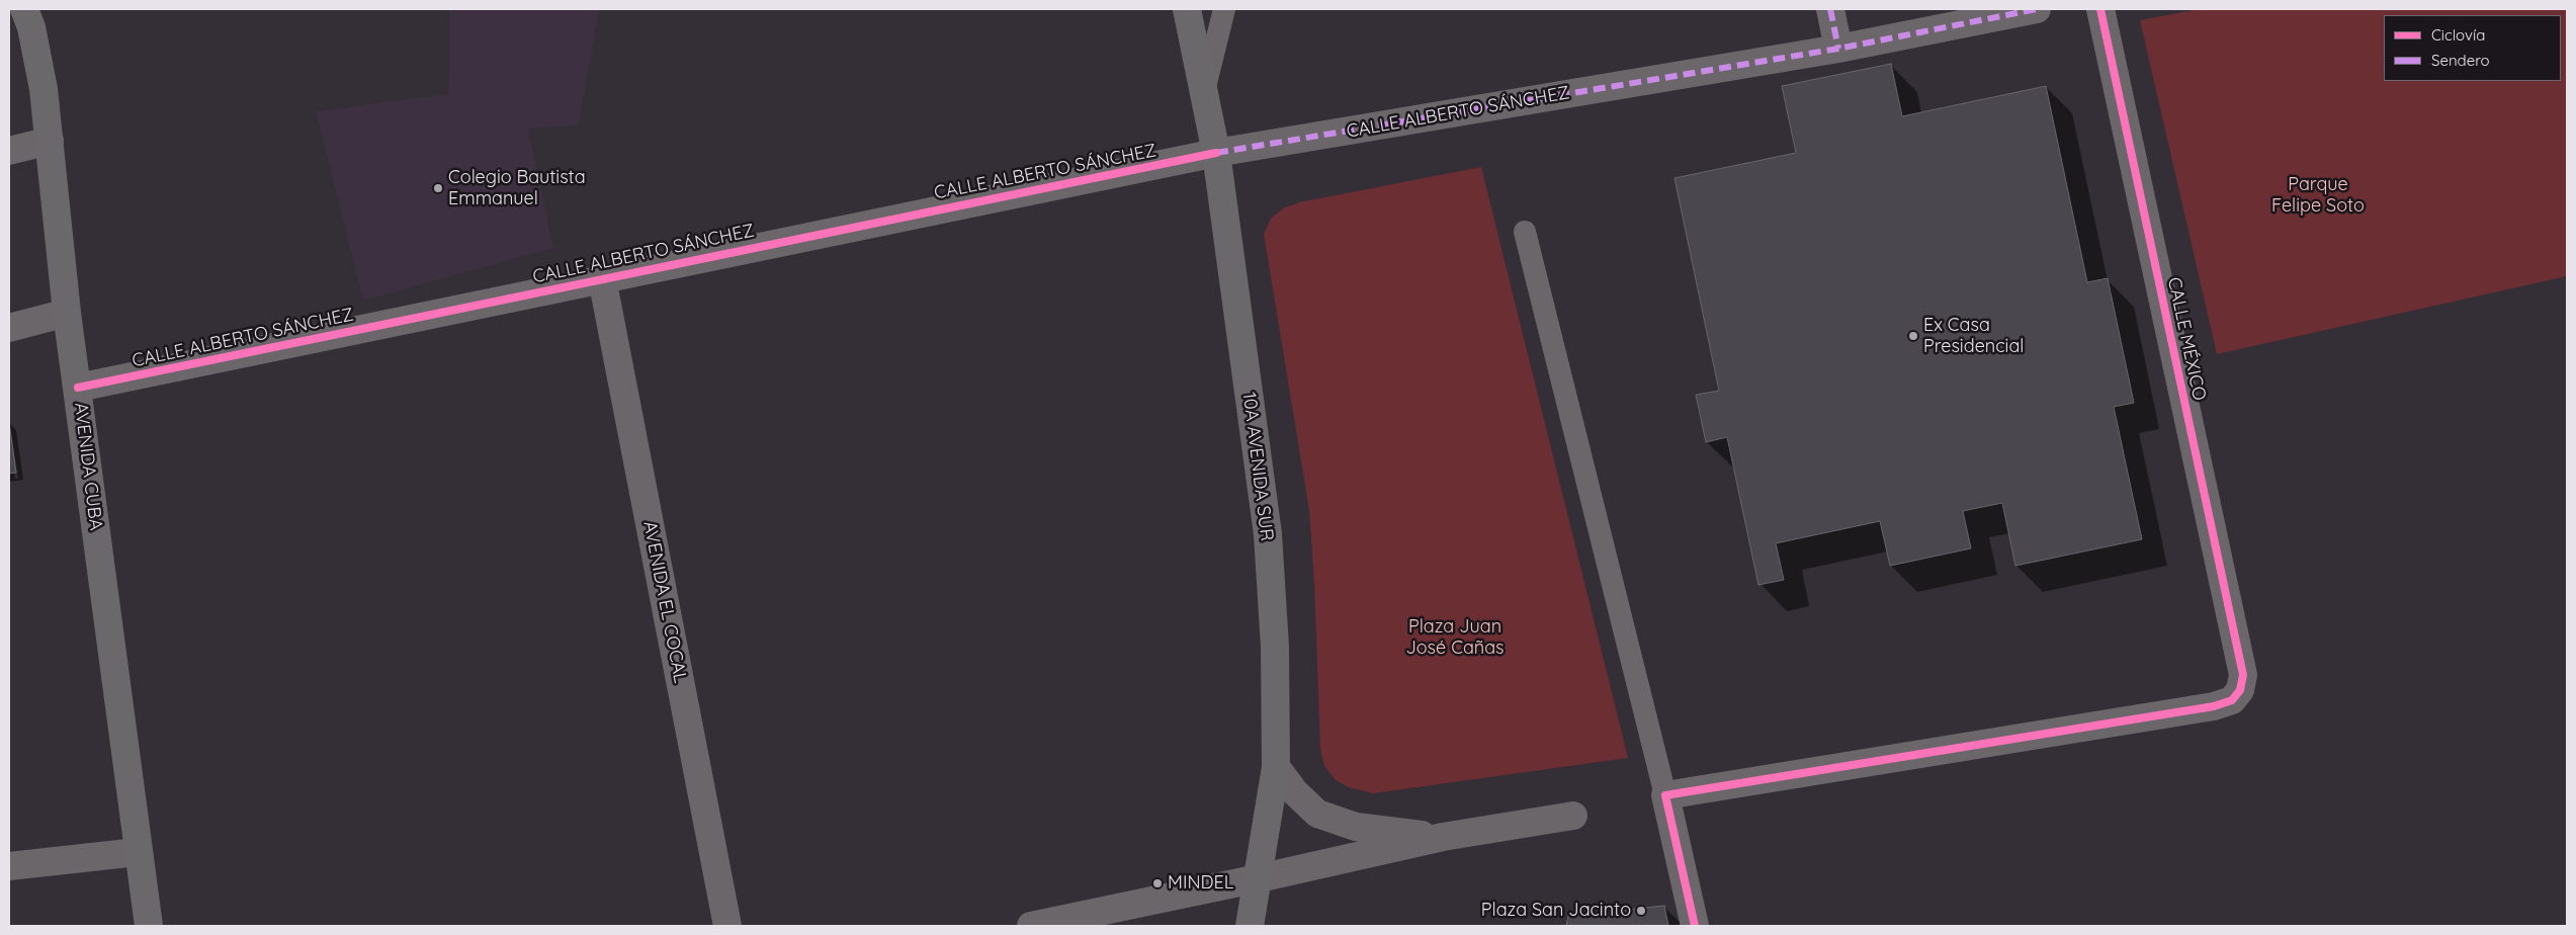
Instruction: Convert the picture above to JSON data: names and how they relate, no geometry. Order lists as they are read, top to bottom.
{
  "streets": {
    "main road": ["AVENIDA CUBA", "10A AVENIDA SUR"],
    "street": ["CALLE ALBERTO SÁNCHEZ", "CALLE MÉXICO", "AVENIDA EL COCAL"]
  },
  "crossings": [
    ["CALLE ALBERTO SÁNCHEZ", "AVENIDA CUBA"],
    ["CALLE ALBERTO SÁNCHEZ", "10A AVENIDA SUR"],
    ["CALLE ALBERTO SÁNCHEZ", "AVENIDA EL COCAL"]
  ],
  "parks": ["Parque Felipe Soto", "Plaza Juan José Cañas"],
  "places": [
    "Colegio Bautista Emmanuel",
    "Ex Casa Presidencial",
    "MINDEL",
    "Plaza San Jacinto"
  ],
  "legend": ["Ciclovía", "Sendero"]
}
